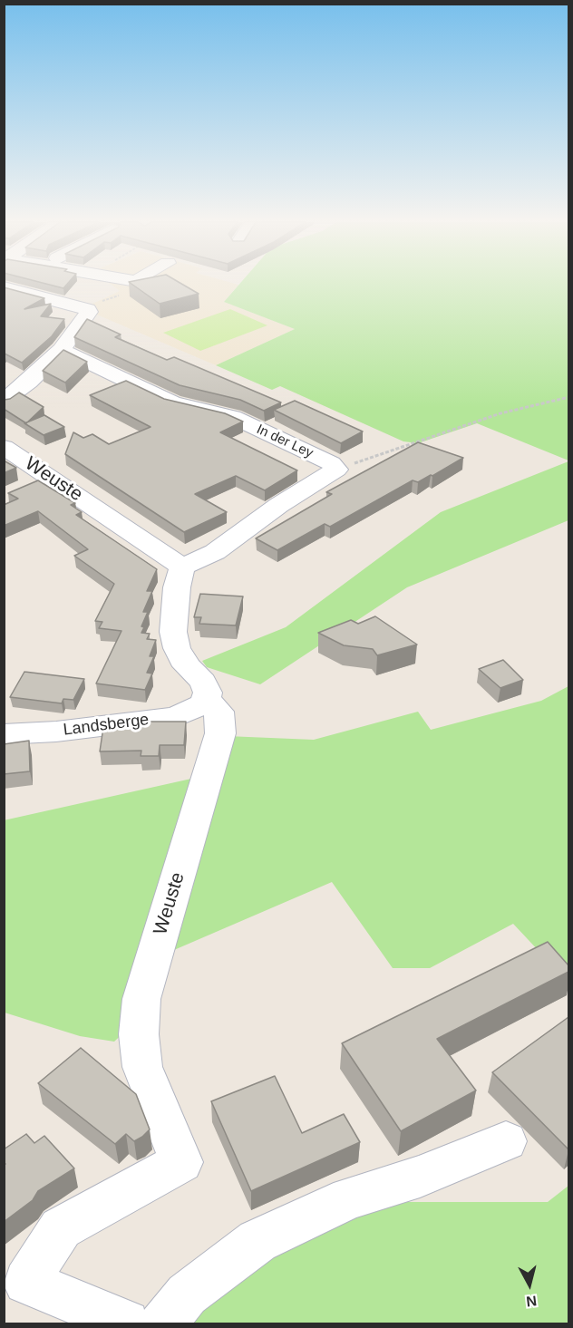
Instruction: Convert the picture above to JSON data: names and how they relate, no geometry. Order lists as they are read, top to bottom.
{
  "streets": {
    "street": ["In der Ley", "Weuste", "Landsberge"]
  },
  "crossings": [
    ["In der Ley", "Weuste"],
    ["Weuste", "Landsberge"]
  ],
  "north": "bottom"
}
